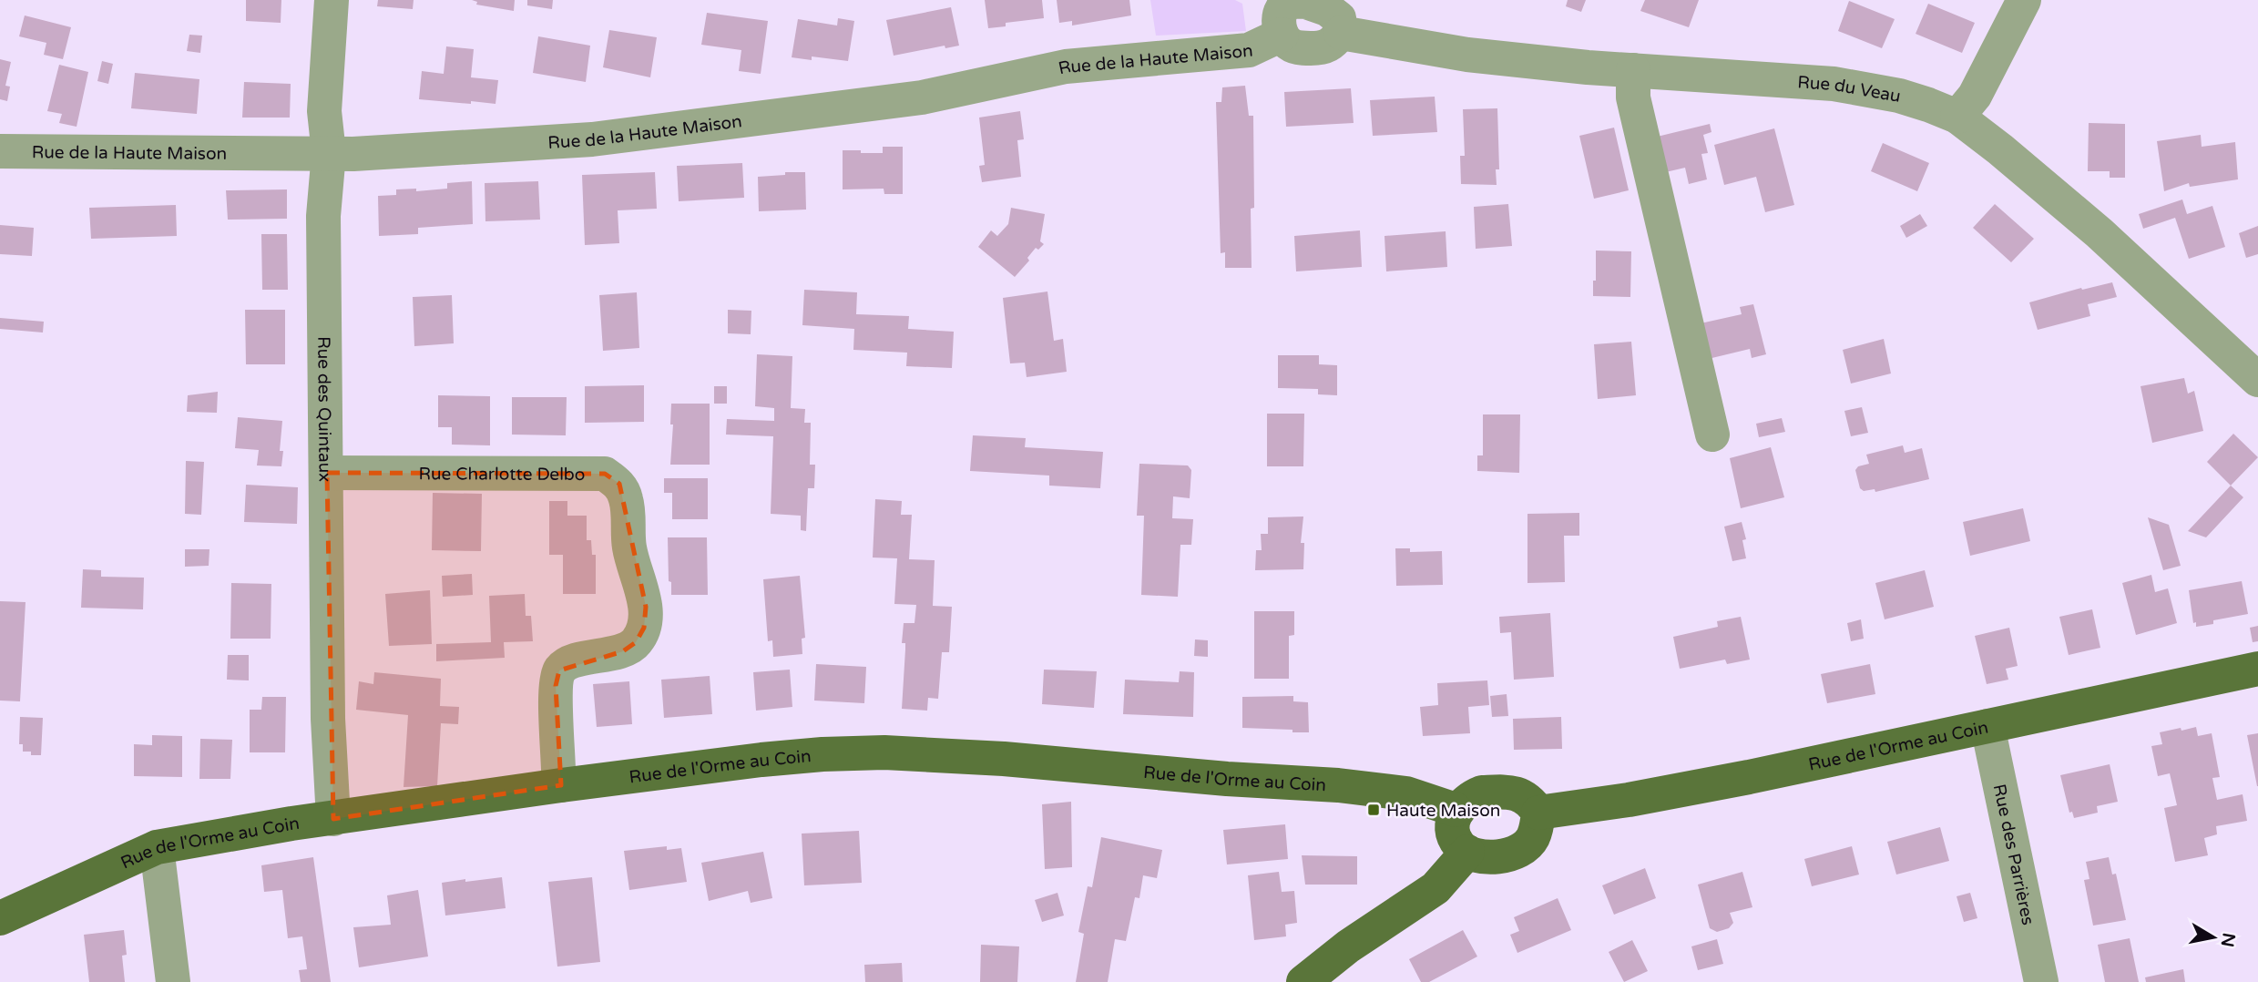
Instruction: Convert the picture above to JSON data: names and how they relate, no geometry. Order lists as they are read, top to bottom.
{
  "streets": {
    "main road": ["Rue de l'Orme au Coin"],
    "street": [
      "Rue de la Haute Maison",
      "Rue du Veau",
      "Rue des Quintaux",
      "Rue Charlotte Delbo",
      "Rue des Parrières"
    ]
  },
  "crossings": [
    ["Rue de la Haute Maison", "Rue du Veau"],
    ["Rue de la Haute Maison", "Rue des Quintaux"],
    ["Rue des Quintaux", "Rue Charlotte Delbo"],
    ["Rue des Quintaux", "Rue de l'Orme au Coin"],
    ["Rue Charlotte Delbo", "Rue de l'Orme au Coin"],
    ["Rue de l'Orme au Coin", "Rue des Parrières"]
  ],
  "places": {
    "transit": ["Haute Maison"]
  },
  "north": "right"
}
